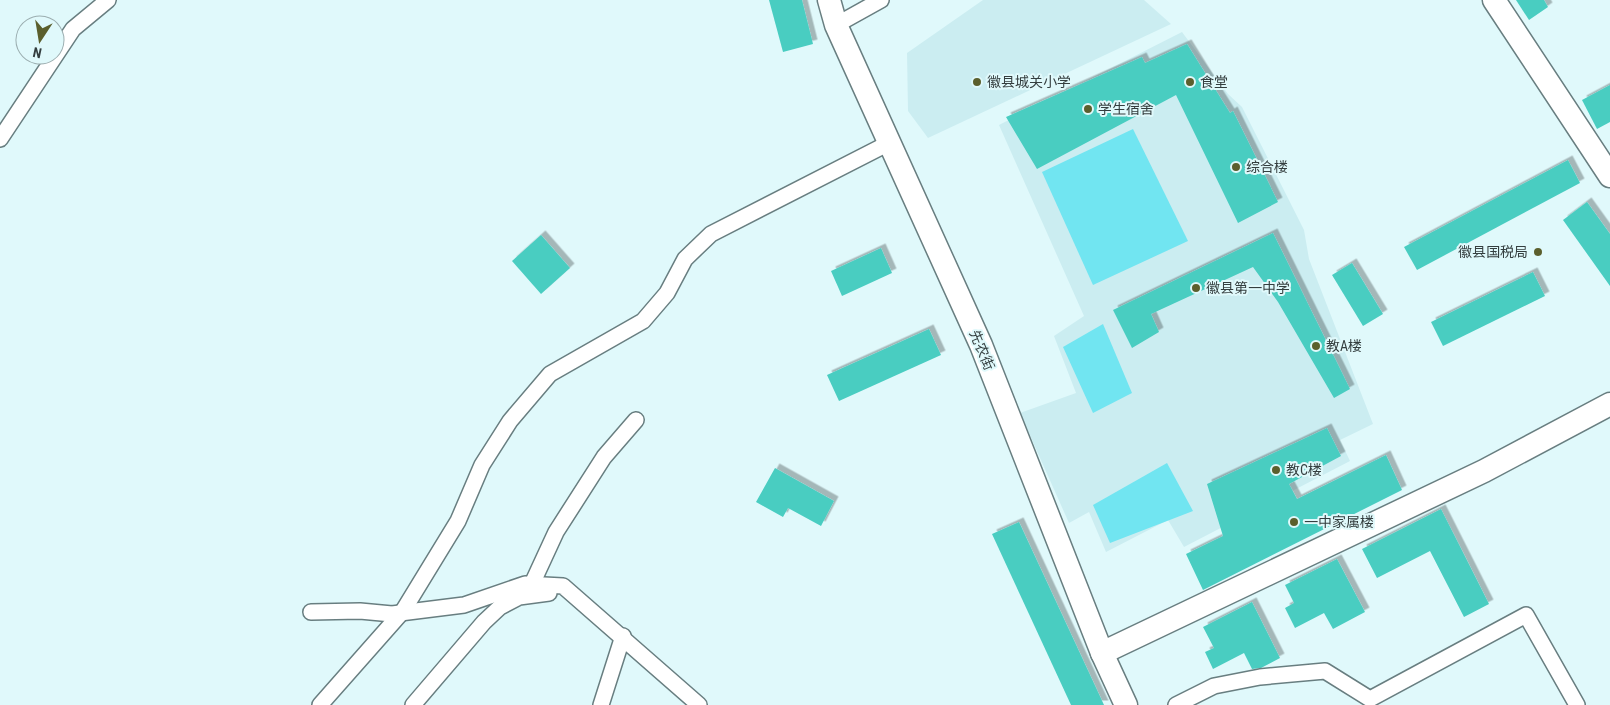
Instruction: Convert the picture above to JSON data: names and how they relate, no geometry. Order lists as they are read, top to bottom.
{
  "streets": {
    "street": ["先农街"]
  },
  "places": [
    "徽县城关小学",
    "食堂",
    "学生宿舍",
    "综合楼",
    "徽县国税局",
    "徽县第一中学",
    "教A楼",
    "教C楼",
    "一中家属楼"
  ],
  "north": "bottom"
}
